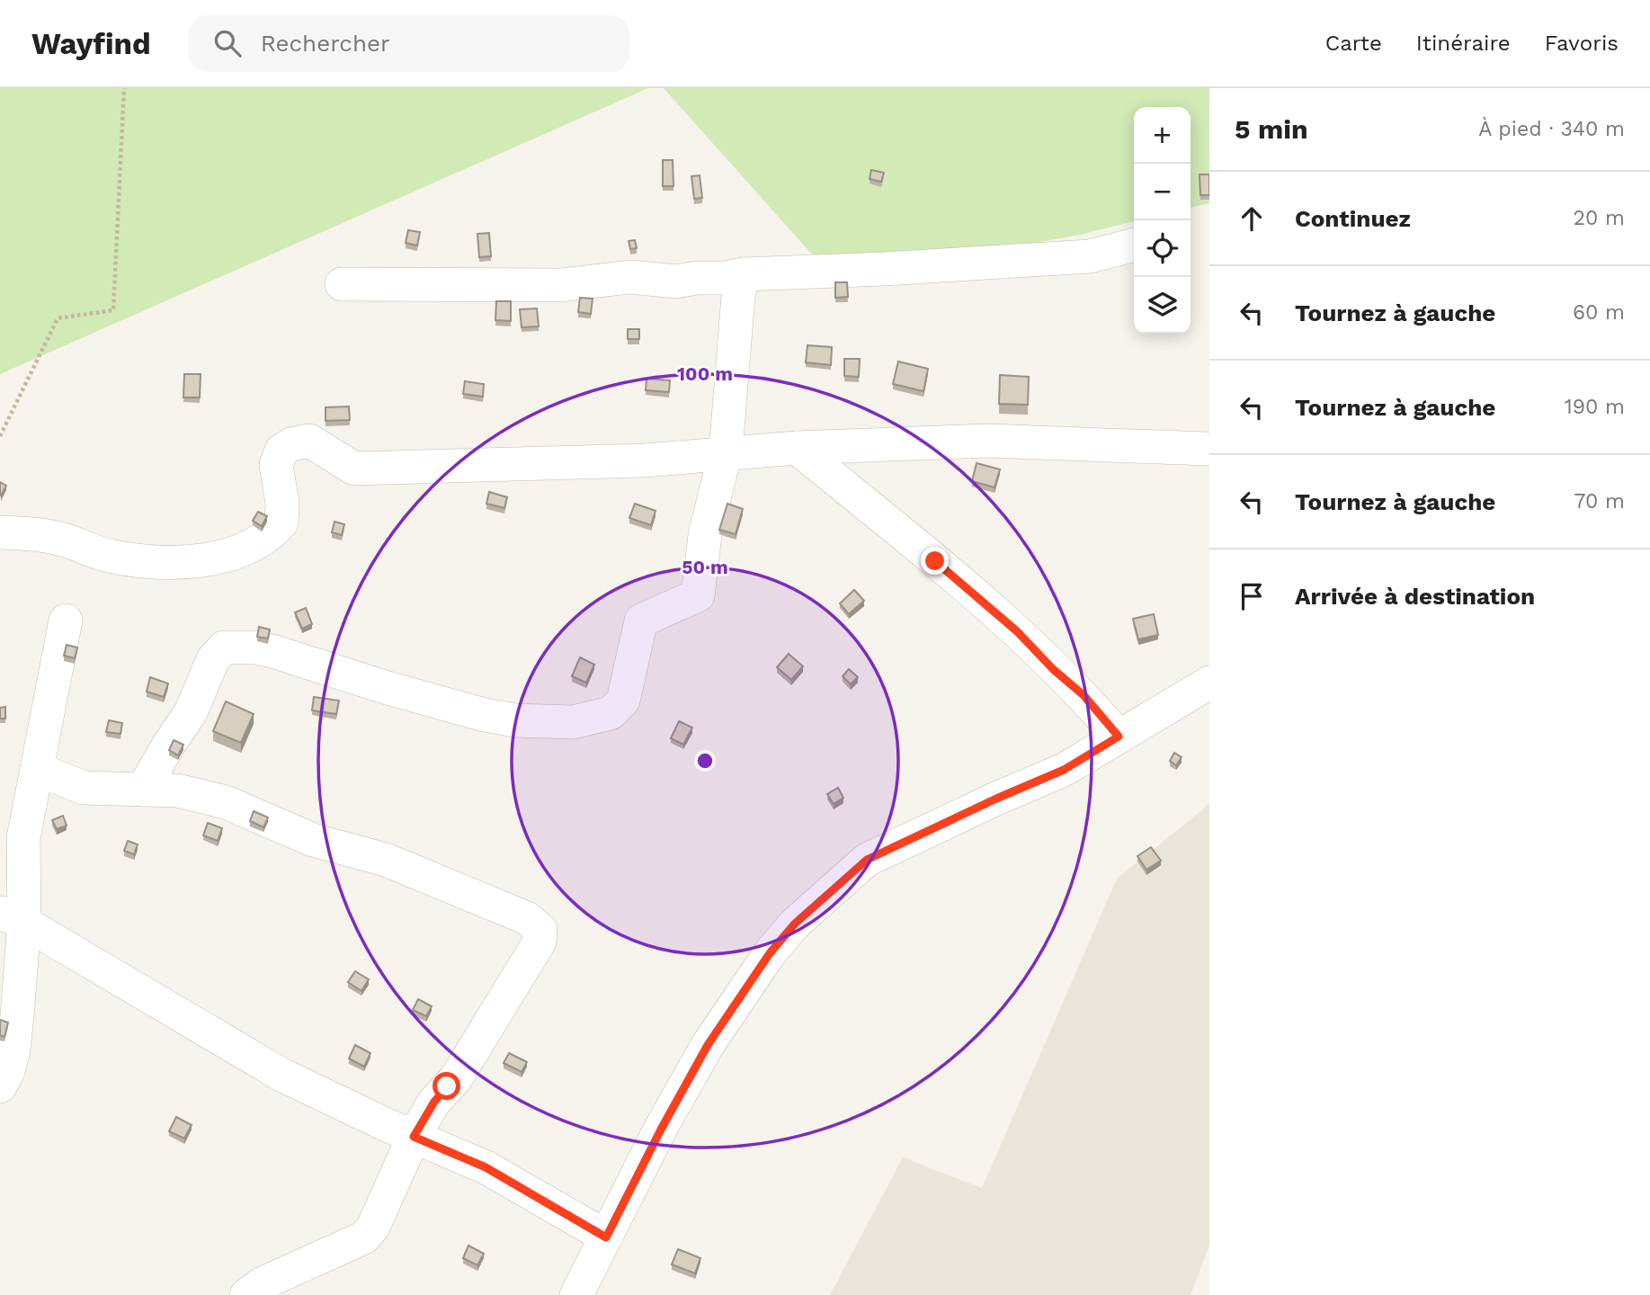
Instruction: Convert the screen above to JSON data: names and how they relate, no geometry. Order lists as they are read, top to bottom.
{
  "page": {
    "header": "Wayfind",
    "search": "Rechercher",
    "nav": ["Carte", "Itinéraire", "Favoris"],
    "heading": ["5 min", "À pied · 340 m"],
    "map_buttons": ["+", "−"],
    "list": [
      ["Continuez", "20 m"],
      ["Tournez à gauche", "60 m"],
      ["Tournez à gauche", "190 m"],
      ["Tournez à gauche", "70 m"],
      "Arrivée à destination"
    ]
  },
  "rings": ["100 m", "50 m"]
}
